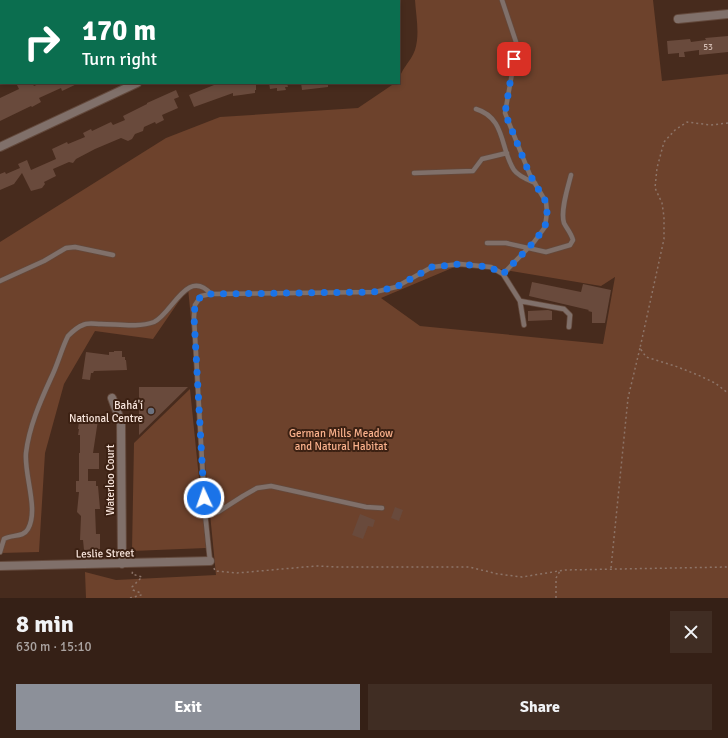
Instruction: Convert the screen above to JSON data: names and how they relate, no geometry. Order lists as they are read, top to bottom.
{
  "streets": {
    "street": ["Waterloo Court", "Leslie Street"]
  },
  "crossings": [
    ["Waterloo Court", "Leslie Street"]
  ],
  "parks": ["German Mills Meadow and Natural Habitat"],
  "places": ["Bahá'í National Centre"],
  "house_numbers": ["53"],
  "page": {
    "turn": ["170 m", "Turn right"],
    "heading": ["8 min", "630 m · 15:10"],
    "buttons": ["Exit", "Share"]
  }
}
